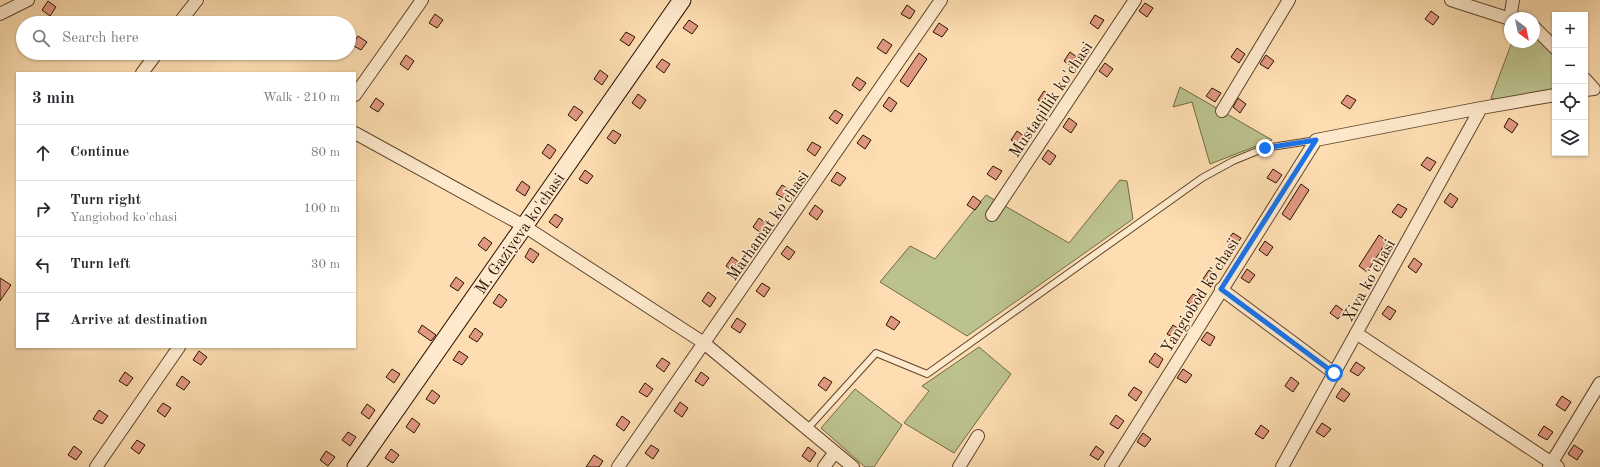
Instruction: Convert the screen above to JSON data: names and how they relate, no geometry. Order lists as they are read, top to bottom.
{
  "streets": {
    "street": [
      "Mustaqillik ko'chasi",
      "Marhamat ko'chasi",
      "M. Gaziyeva ko'chasi",
      "Xiva ko'chasi",
      "Yangiobod ko'chasi"
    ]
  },
  "north": "bottom right",
  "page": {
    "map_buttons": ["+", "−"],
    "search": "Search here",
    "heading": ["3 min", "Walk · 210 m"],
    "list": [
      ["Continue", "80 m"],
      ["Turn right", "Yangiobod ko'chasi", "100 m"],
      ["Turn left", "30 m"],
      "Arrive at destination"
    ]
  }
}
